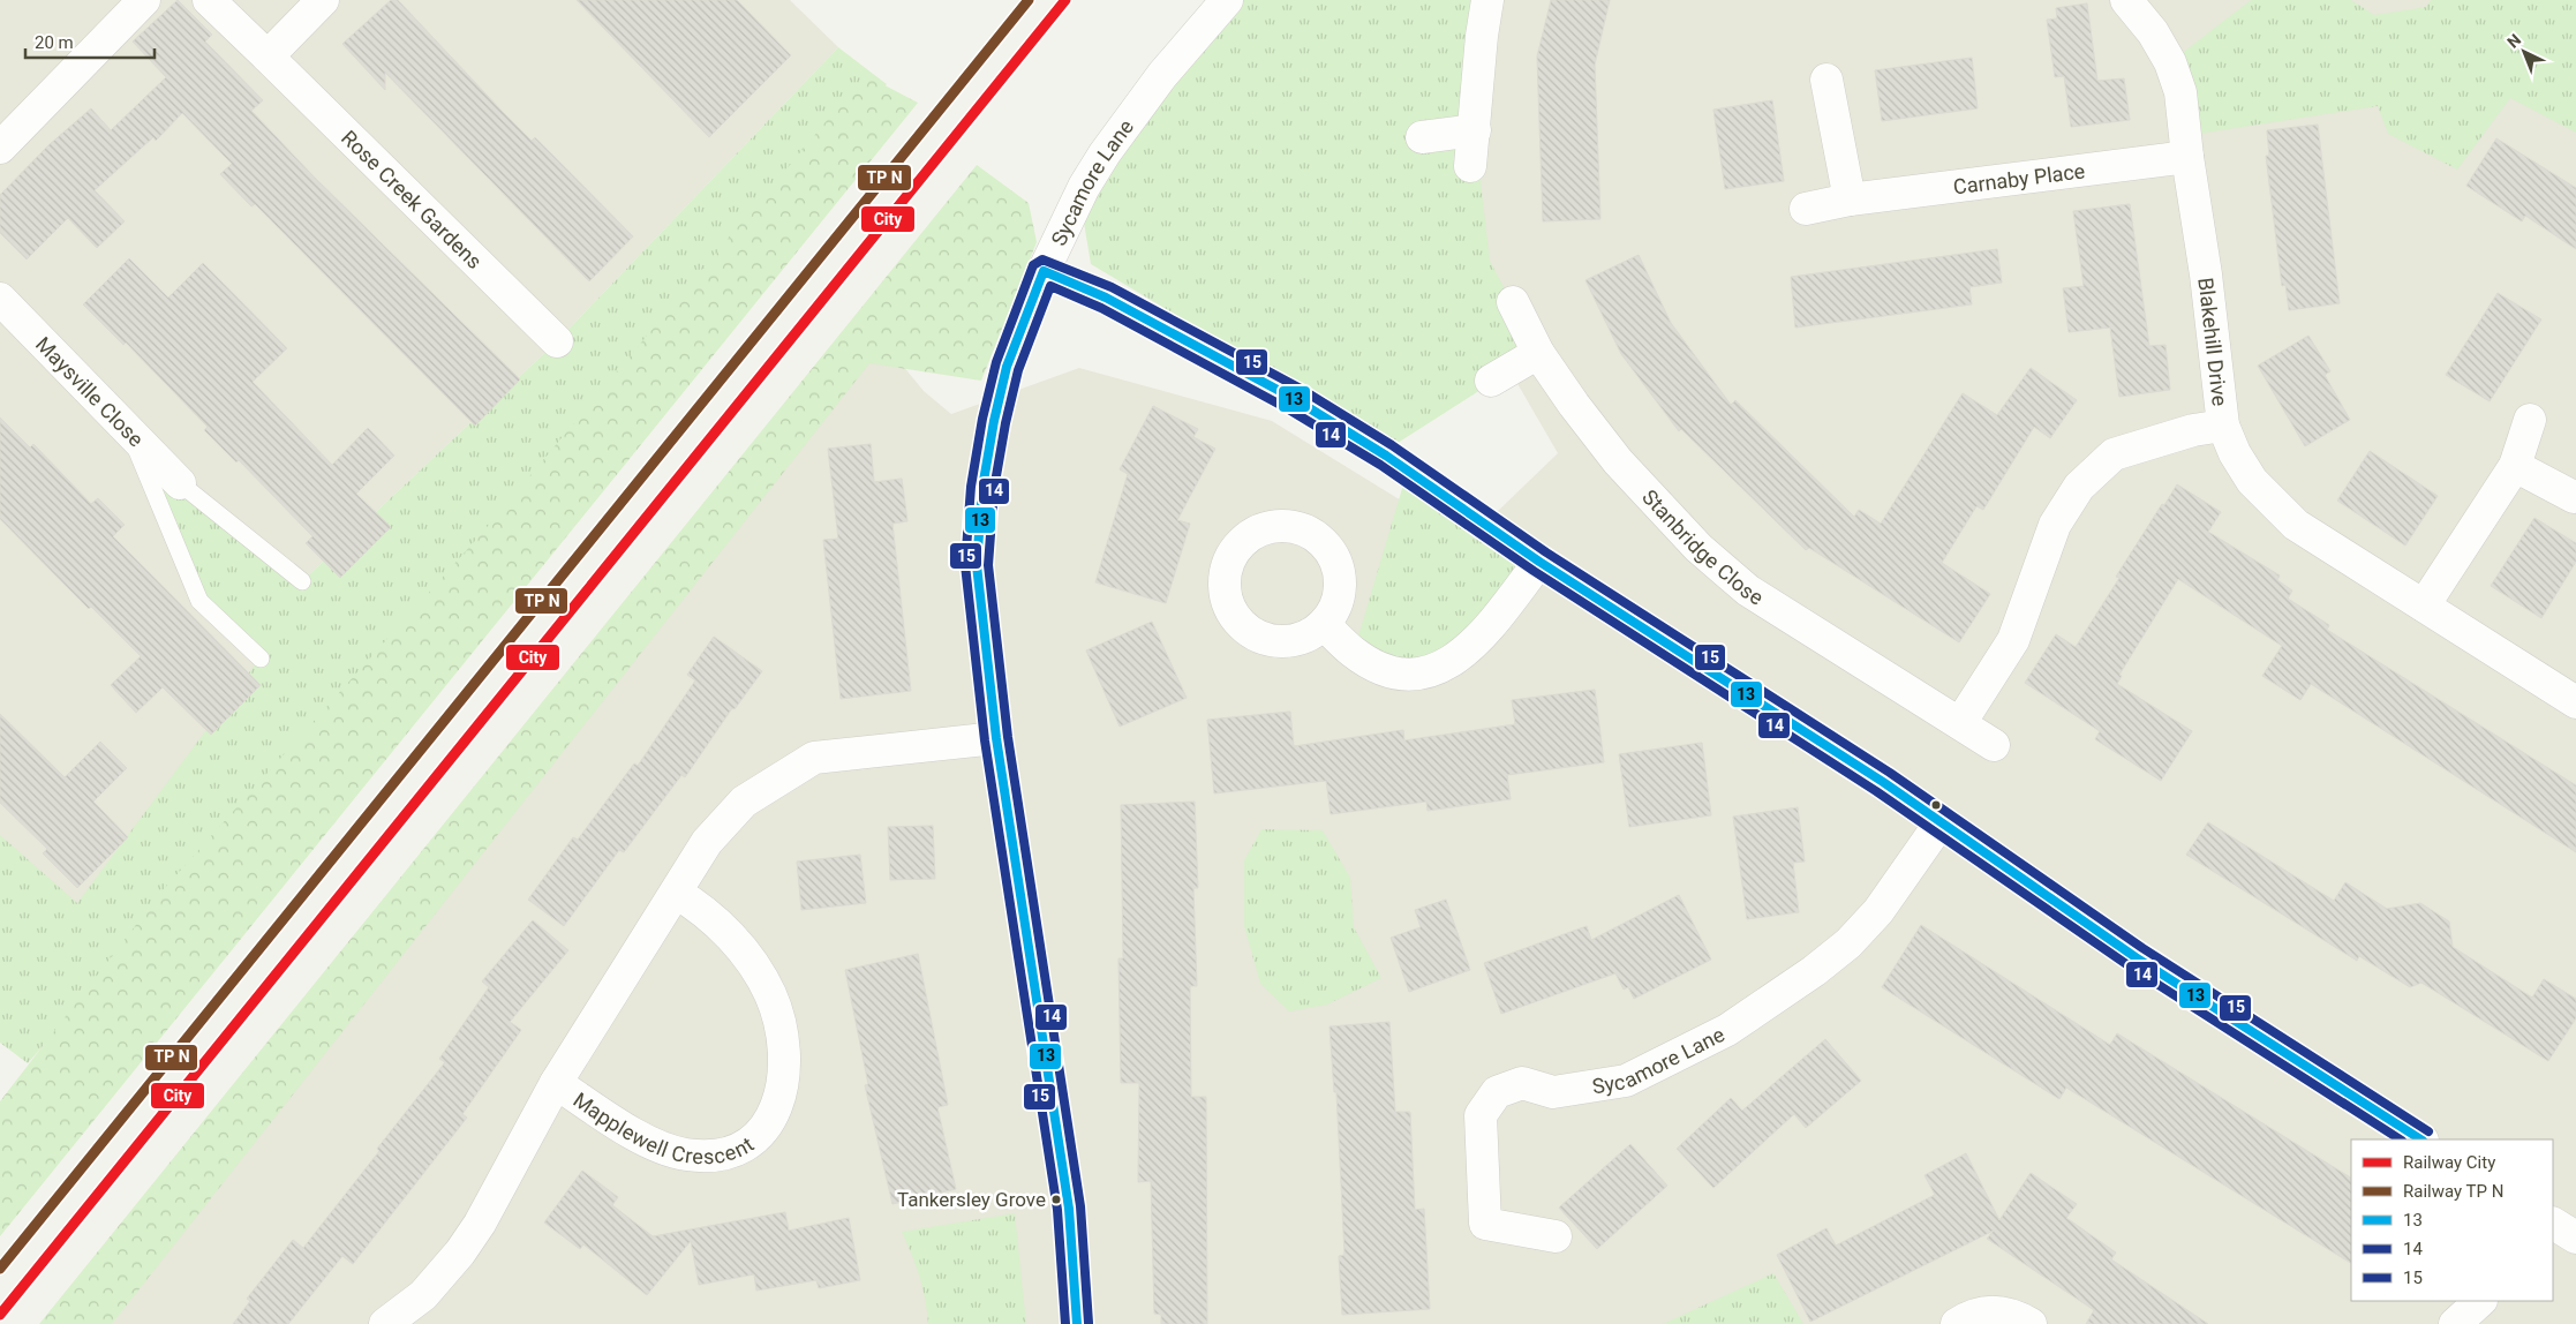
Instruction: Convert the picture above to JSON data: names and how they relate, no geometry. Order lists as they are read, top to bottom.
{
  "streets": {
    "street": [
      "Carnaby Place",
      "Sycamore Lane",
      "Rose Creek Gardens",
      "Blakehill Drive",
      "Maysville Close",
      "Stanbridge Close",
      "Mapplewell Crescent"
    ]
  },
  "crossings": [
    ["Carnaby Place", "Blakehill Drive"]
  ],
  "places": ["Tankersley Grove"],
  "lines": [
    "rail line City",
    "transit line 15",
    "transit line 13",
    "transit line 14"
  ],
  "legend": [
    "Railway City",
    "Railway TP N",
    "13",
    "14",
    "15"
  ],
  "scale_bar": "20 m",
  "north": "top left"
}
